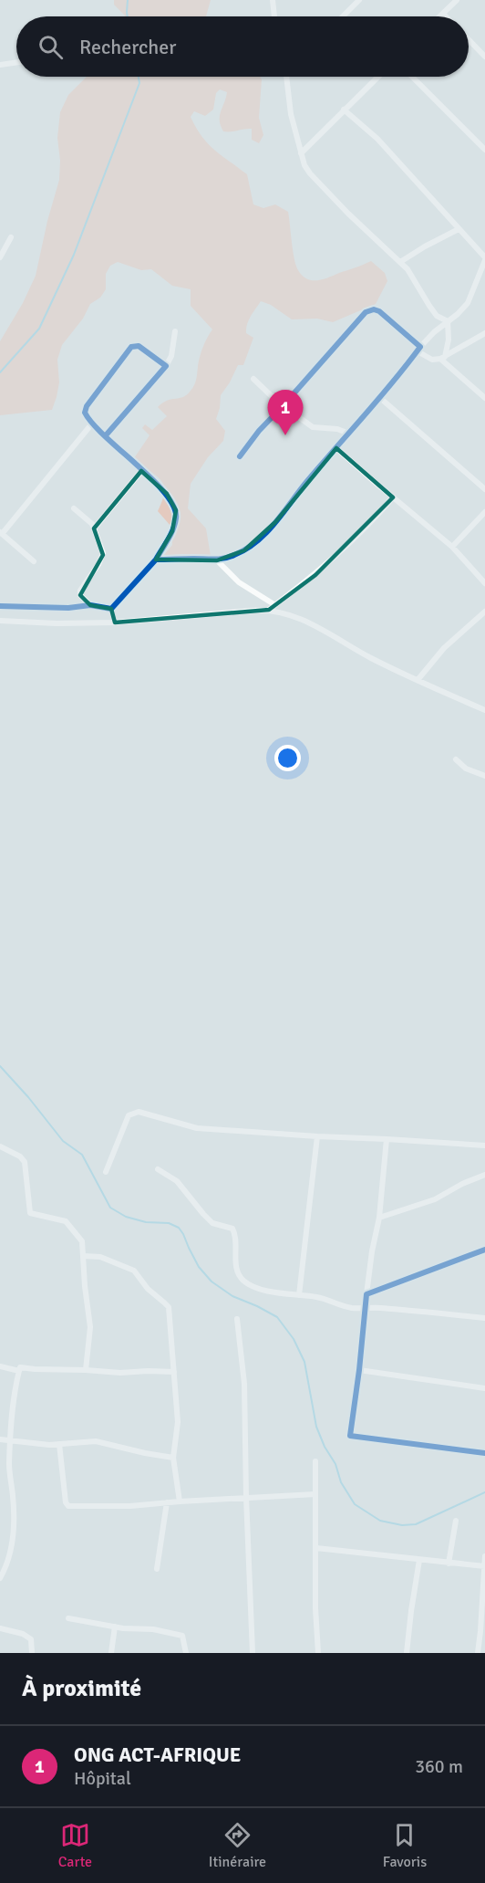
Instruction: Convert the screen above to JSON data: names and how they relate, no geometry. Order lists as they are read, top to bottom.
{
  "page": {
    "search": "Rechercher",
    "pins": "1",
    "heading": "À proximité",
    "list": [
      {
        "mark": "1",
        "name": "ONG ACT-AFRIQUE",
        "note": "Hôpital",
        "value": "360 m"
      }
    ],
    "nav": ["Carte", "Itinéraire", "Favoris"]
  }
}
